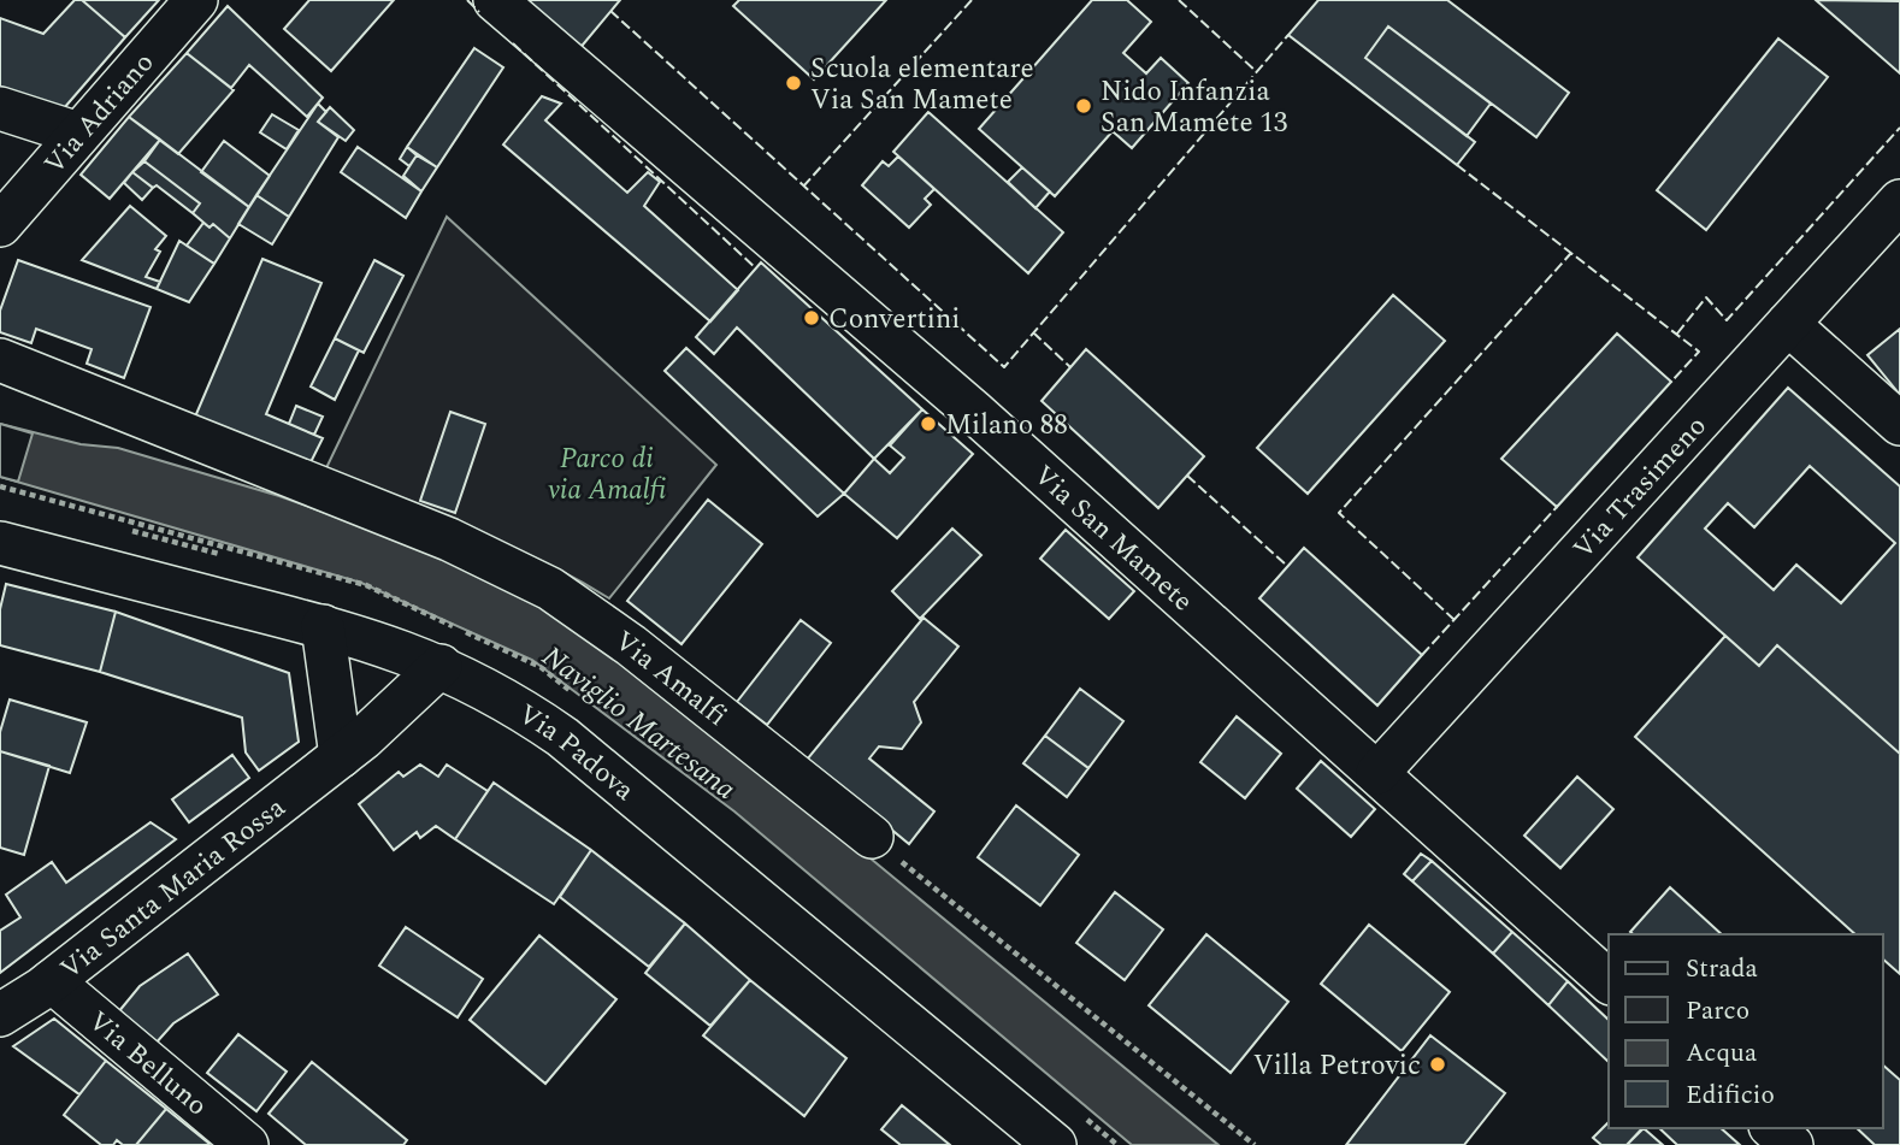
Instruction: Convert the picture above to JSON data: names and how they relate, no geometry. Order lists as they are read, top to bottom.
{
  "streets": {
    "street": [
      "Via Adriano",
      "Via Trasimeno",
      "Via San Mamete",
      "Via Amalfi",
      "Via Padova",
      "Via Santa Maria Rossa",
      "Via Belluno"
    ]
  },
  "crossings": [
    ["Via Trasimeno", "Via San Mamete"],
    ["Via Padova", "Via Santa Maria Rossa"],
    ["Via Santa Maria Rossa", "Via Belluno"]
  ],
  "water": ["Naviglio Martesana"],
  "parks": ["Parco di via Amalfi"],
  "places": [
    "Scuola elementare Via San Mamete",
    "Nido Infanzia San Mamete 13",
    "Convertini",
    "Milano 88",
    "Villa Petrovic"
  ],
  "legend": [
    "Strada",
    "Parco",
    "Acqua",
    "Edificio"
  ]
}
